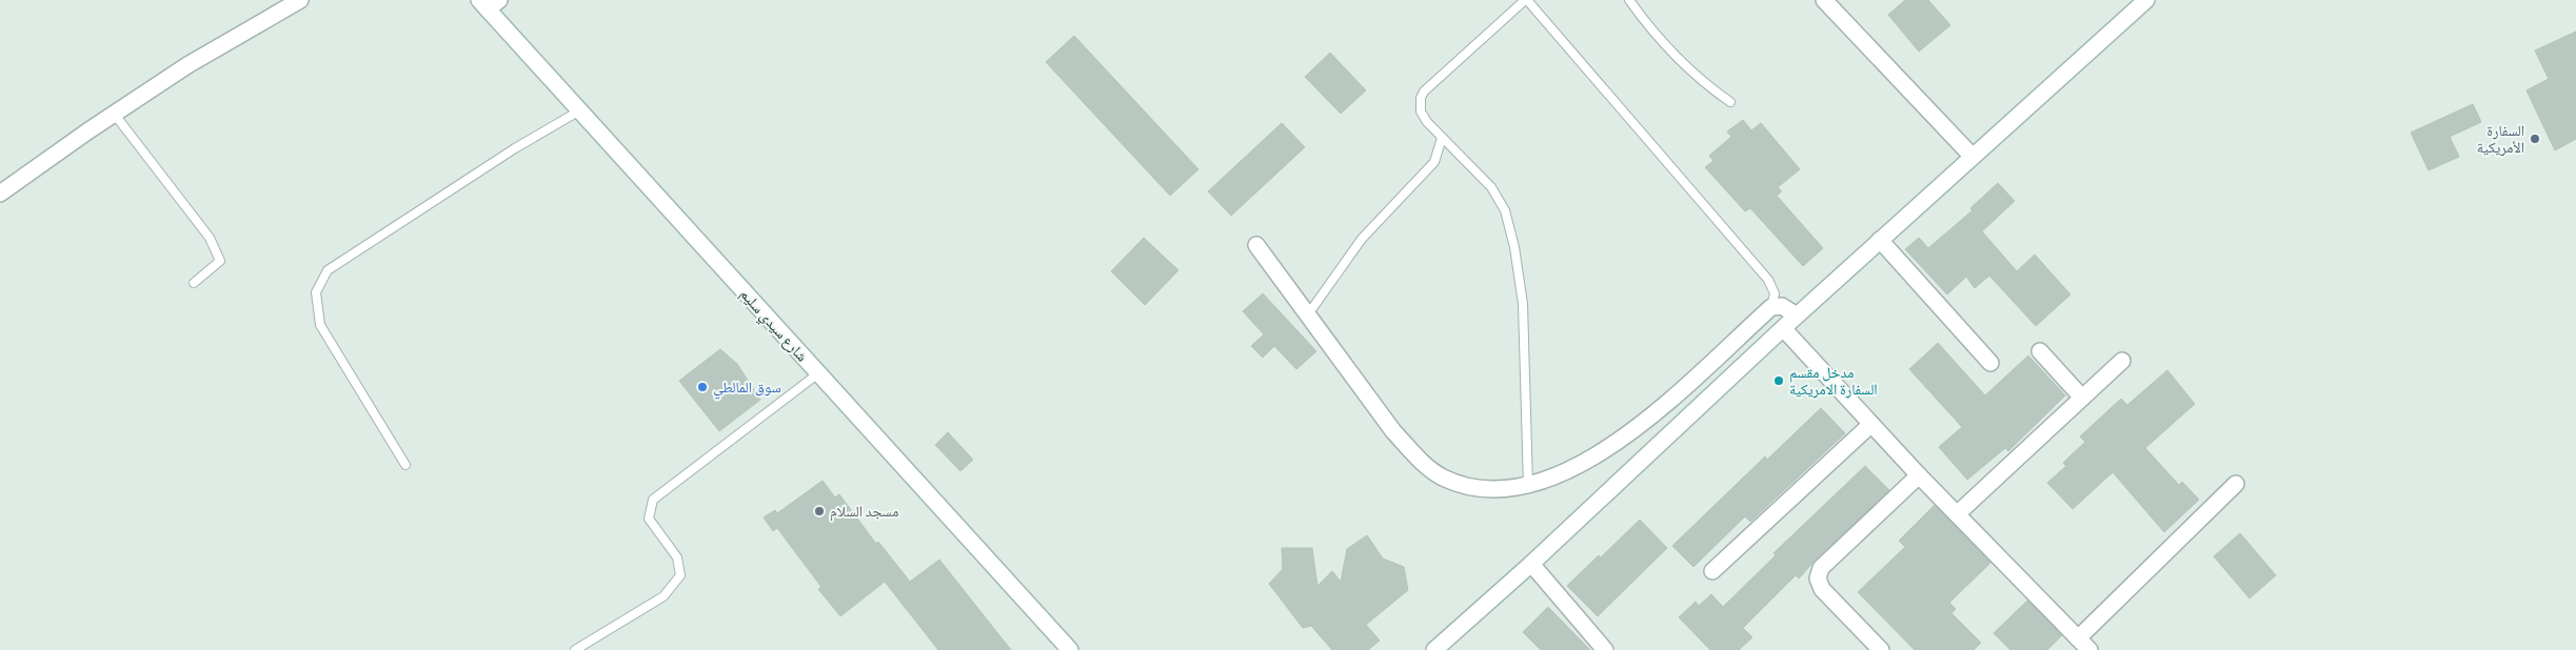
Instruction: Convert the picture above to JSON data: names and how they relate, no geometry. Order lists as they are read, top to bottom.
{
  "streets": {
    "street": ["شارع سيدي سليم"]
  },
  "places": [
    "السفارة الأمريكية",
    "مدخل مقسم السفارة الامريكية",
    "سوق المالطي",
    "مسجد السلام"
  ]
}
